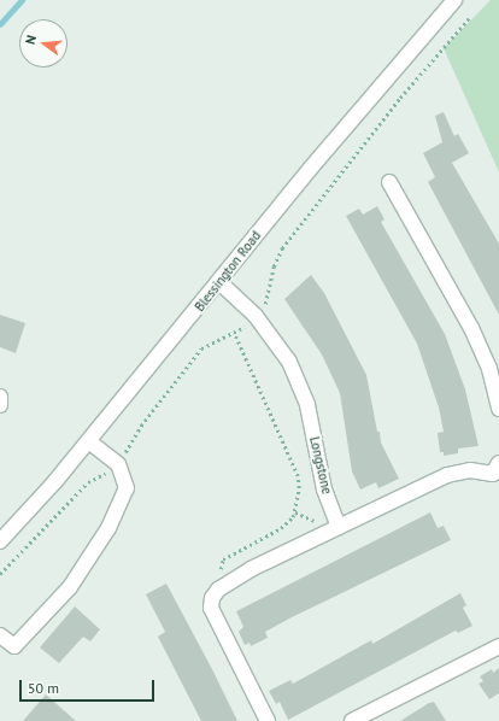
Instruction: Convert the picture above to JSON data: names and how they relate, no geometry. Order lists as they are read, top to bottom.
{
  "streets": {
    "street": ["Blessington Road", "Longstone"]
  },
  "crossings": [
    ["Blessington Road", "Longstone"]
  ],
  "scale_bar": "50 m",
  "north": "left"
}
